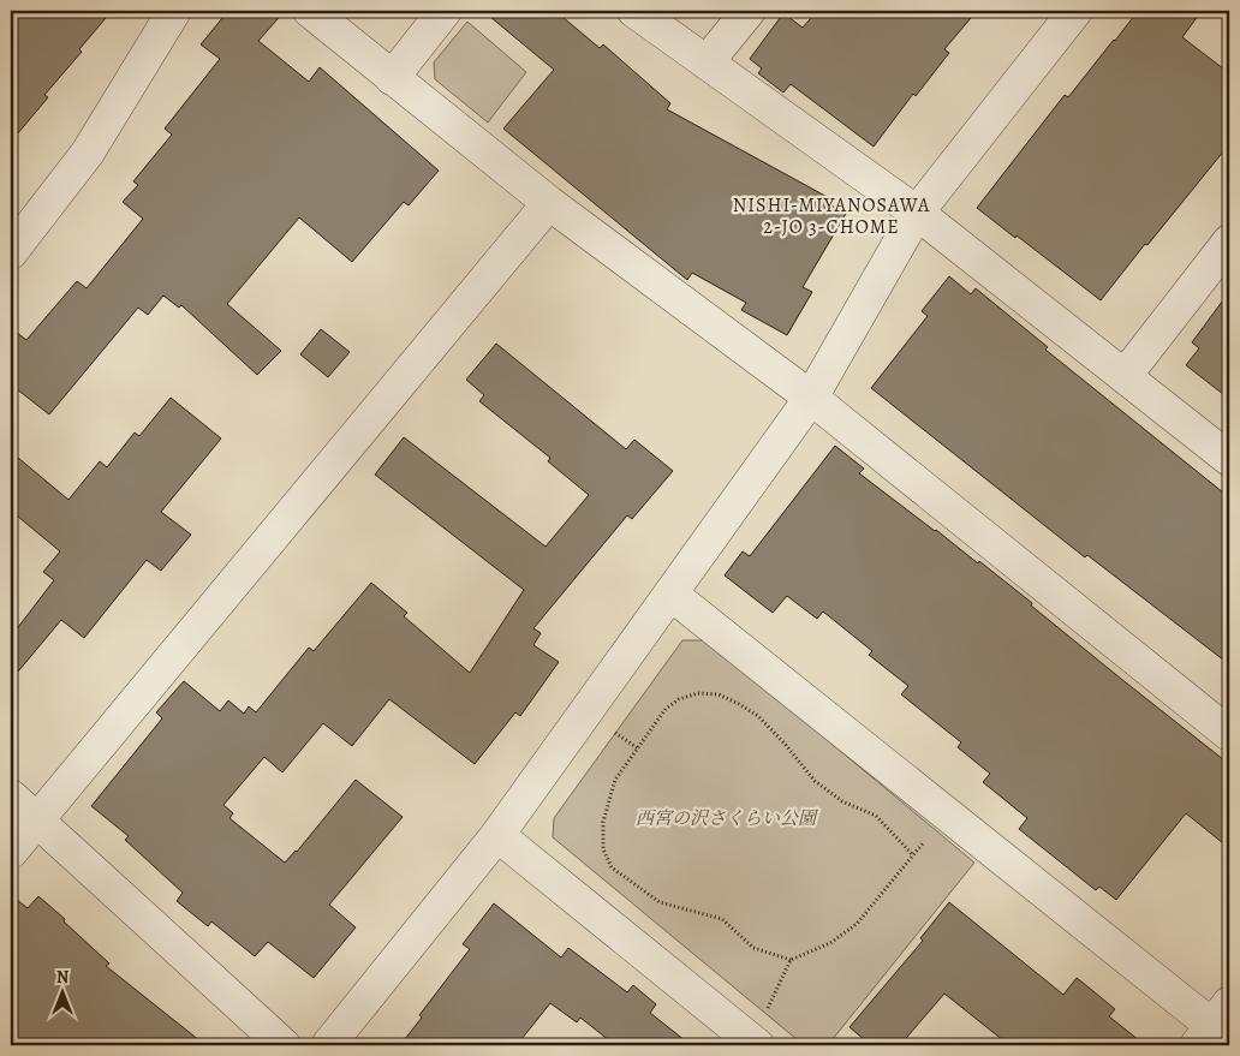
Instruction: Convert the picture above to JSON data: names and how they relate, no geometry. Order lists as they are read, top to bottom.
{
  "districts": ["NISHI-MIYANOSAWA 2-JO 3-CHOME"],
  "parks": ["西宮の沢さくらい公園"],
  "north": "top"
}
